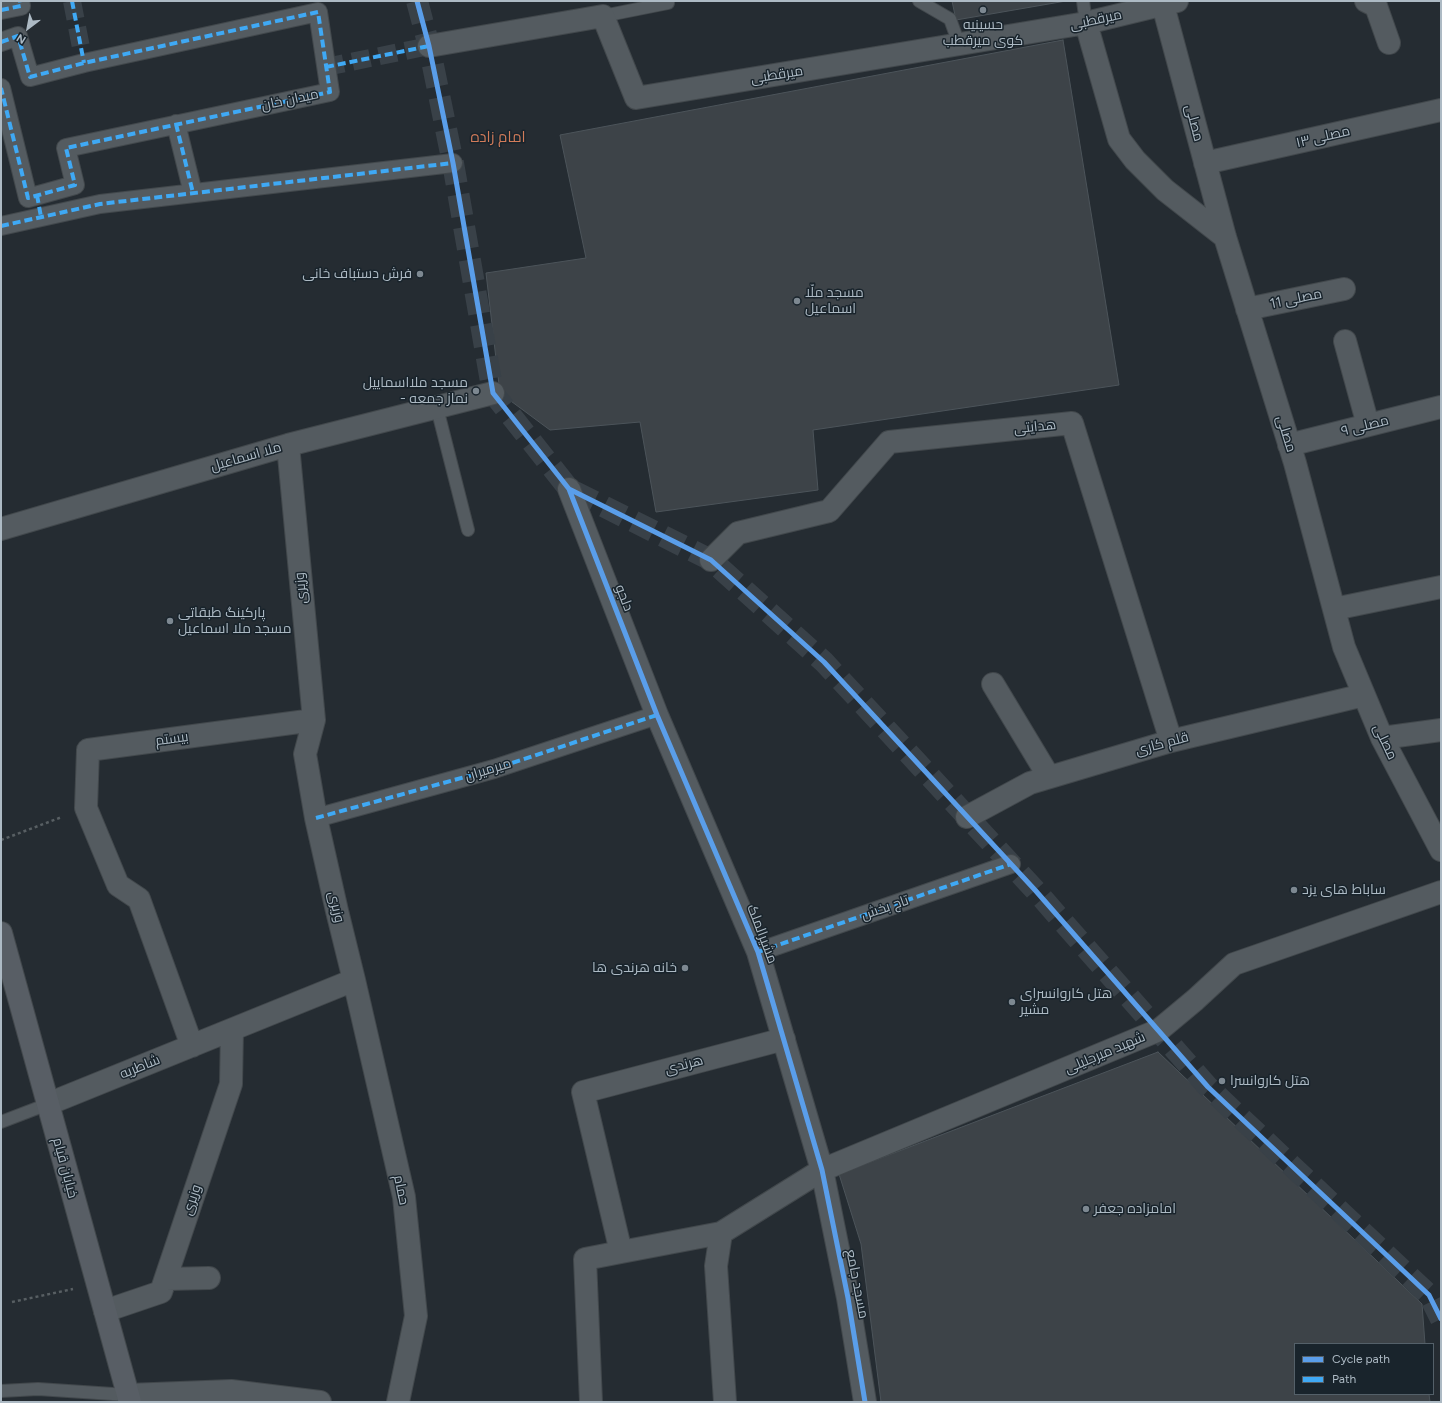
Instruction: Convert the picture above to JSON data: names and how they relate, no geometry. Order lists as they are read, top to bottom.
{
  "streets": {
    "main road": ["خیابان قیام"],
    "street": [
      "میرقطبی",
      "میدان خان",
      "مصلی",
      "مصلی ۱۳",
      "مصلی 11",
      "مصلی ۹",
      "هدایتی",
      "ملا اسماعیل",
      "وزیری",
      "دلجو",
      "بیستم",
      "قلم کاری",
      "میرمیران",
      "تاج بخش",
      "مشیرالملک",
      "شهید میرجلیلی",
      "هرندی",
      "شاطریه",
      "حمام",
      "مسجد جامع"
    ]
  },
  "crossings": [
    ["میرقطبی", "مصلی"],
    ["مصلی", "مصلی ۱۳"],
    ["مصلی", "مصلی 11"],
    ["مصلی", "مصلی ۹"],
    ["مصلی", "قلم کاری"],
    ["هدایتی", "قلم کاری"],
    ["ملا اسماعیل", "وزیری"],
    ["وزیری", "بیستم"],
    ["وزیری", "میرمیران"],
    ["وزیری", "شاطریه"],
    ["وزیری", "خیابان قیام"],
    ["وزیری", "حمام"],
    ["دلجو", "میرمیران"],
    ["دلجو", "مشیرالملک"],
    ["میرمیران", "مشیرالملک"],
    ["تاج بخش", "مشیرالملک"],
    ["مشیرالملک", "شهید میرجلیلی"],
    ["مشیرالملک", "هرندی"],
    ["مشیرالملک", "مسجد جامع"],
    ["شهید میرجلیلی", "مسجد جامع"],
    ["شاطریه", "خیابان قیام"]
  ],
  "districts": ["امام زاده"],
  "places": [
    "حسینیه کوی میرقطب",
    "فرش دستباف خانی",
    "مسجد ملّا اسماعیل",
    "مسجد ملااسماییل - نماز جمعه",
    "پارکینگ طبقاتی مسجد ملا اسماعیل",
    "ساباط های یزد",
    "خانه هرندی ها",
    "هتل کاروانسرای مشیر",
    "هتل کاروانسرا",
    "امامزاده جعفر"
  ],
  "legend": ["Cycle path", "Path"],
  "north": "bottom left"
}
